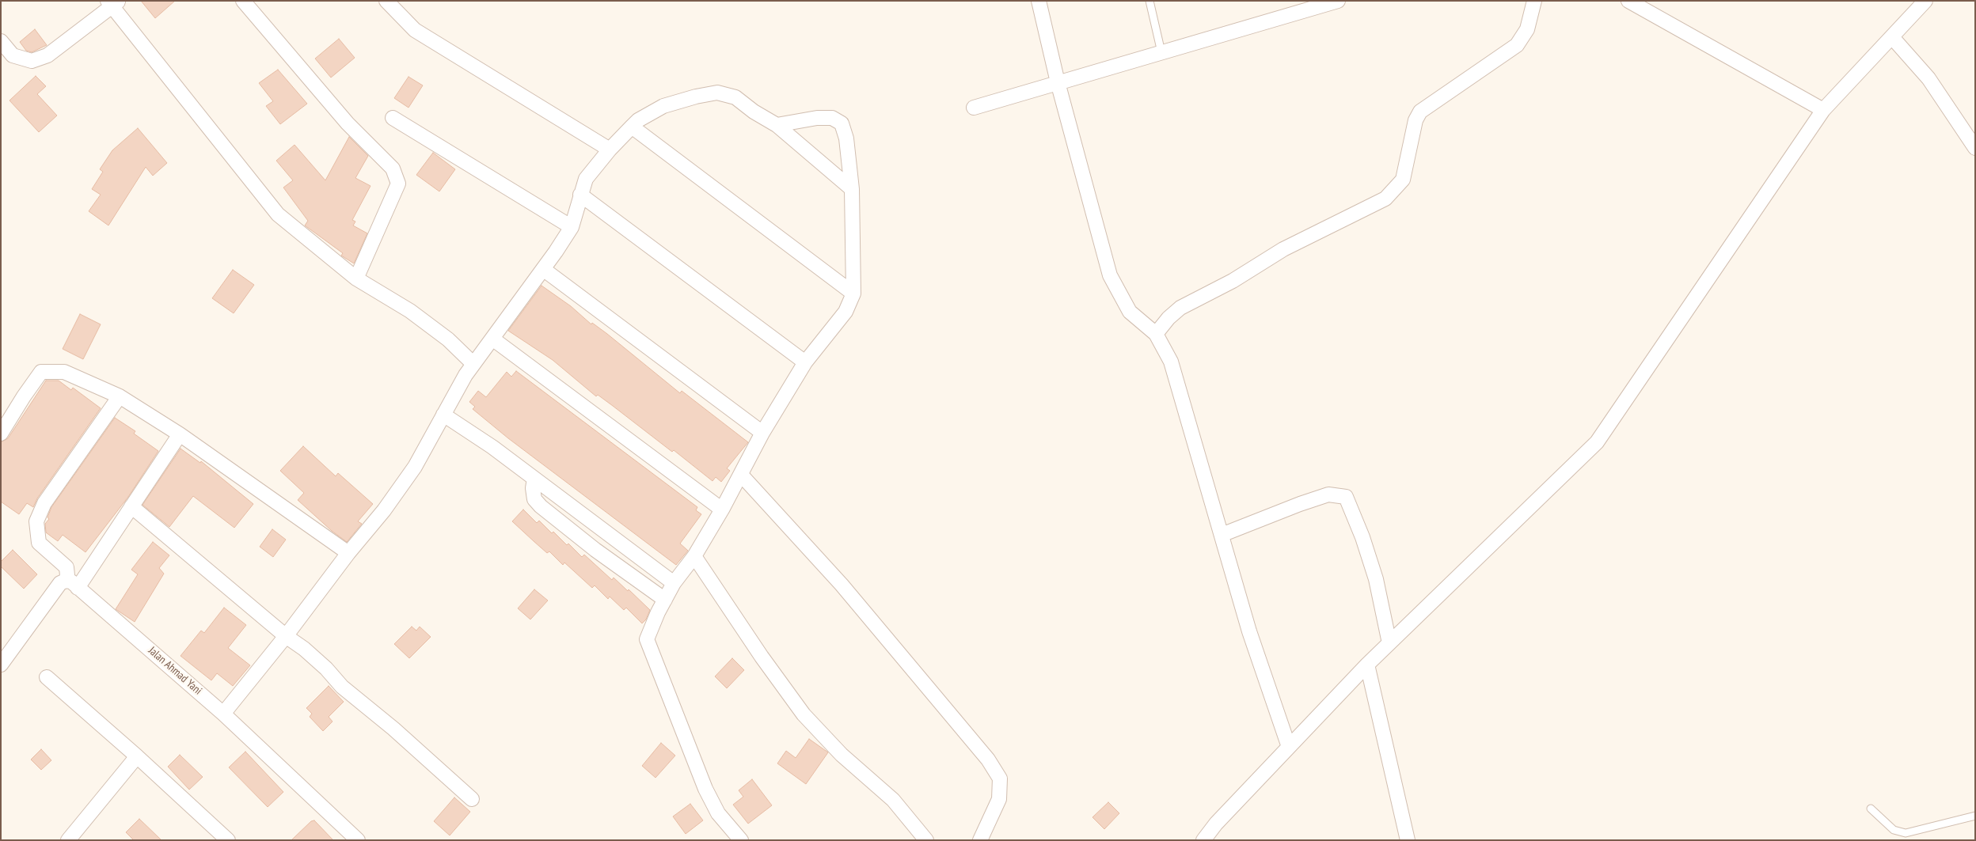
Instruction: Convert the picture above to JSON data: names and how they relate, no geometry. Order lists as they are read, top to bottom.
{
  "streets": {
    "street": ["Jalan Ahmad Yani"]
  }
}
